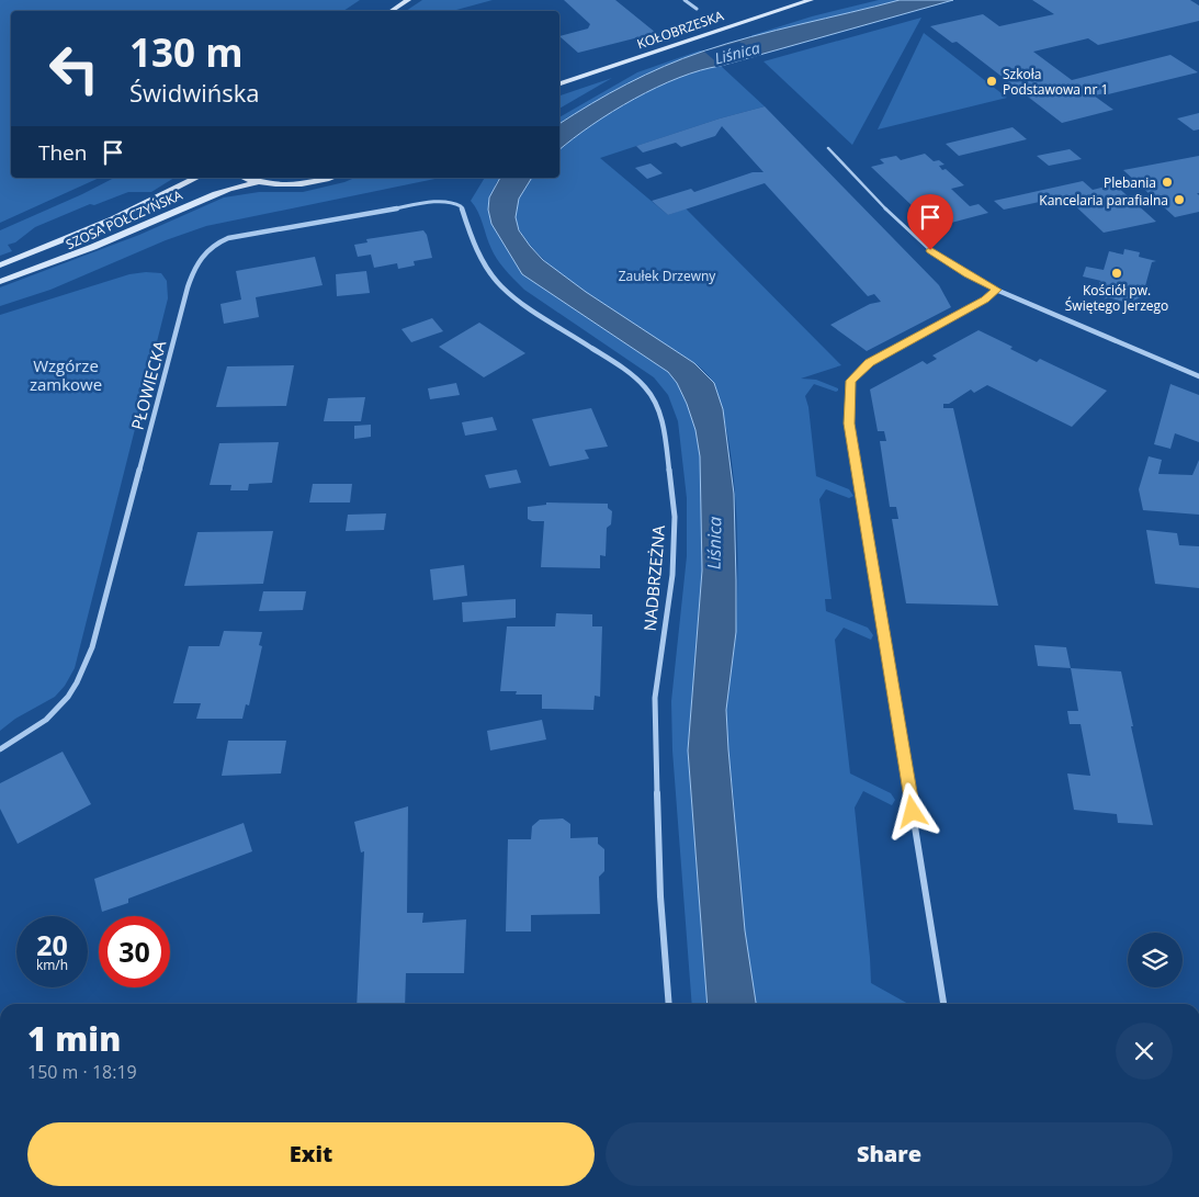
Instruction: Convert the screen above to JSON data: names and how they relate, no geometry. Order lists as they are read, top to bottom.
{
  "streets": {
    "main road": ["KOŁOBRZESKA", "SZOSA POŁCZYŃSKA"],
    "street": ["PŁOWIECKA", "NADBRZEŻNA"]
  },
  "crossings": [
    ["PŁOWIECKA", "NADBRZEŻNA"]
  ],
  "water": ["Liśnica"],
  "parks": ["Zaułek Drzewny", "Wzgórze zamkowe"],
  "places": [
    "Szkoła Podstawowa nr 1",
    "Plebania",
    "Kancelaria parafialna",
    "Kościół pw. Świętego Jerzego"
  ],
  "page": {
    "turn": ["130 m", "Świdwińska"],
    "then": "Then",
    "speed": "20 km/h",
    "limit": "30",
    "heading": ["1 min", "150 m · 18:19"],
    "buttons": ["Exit", "Share"]
  }
}
